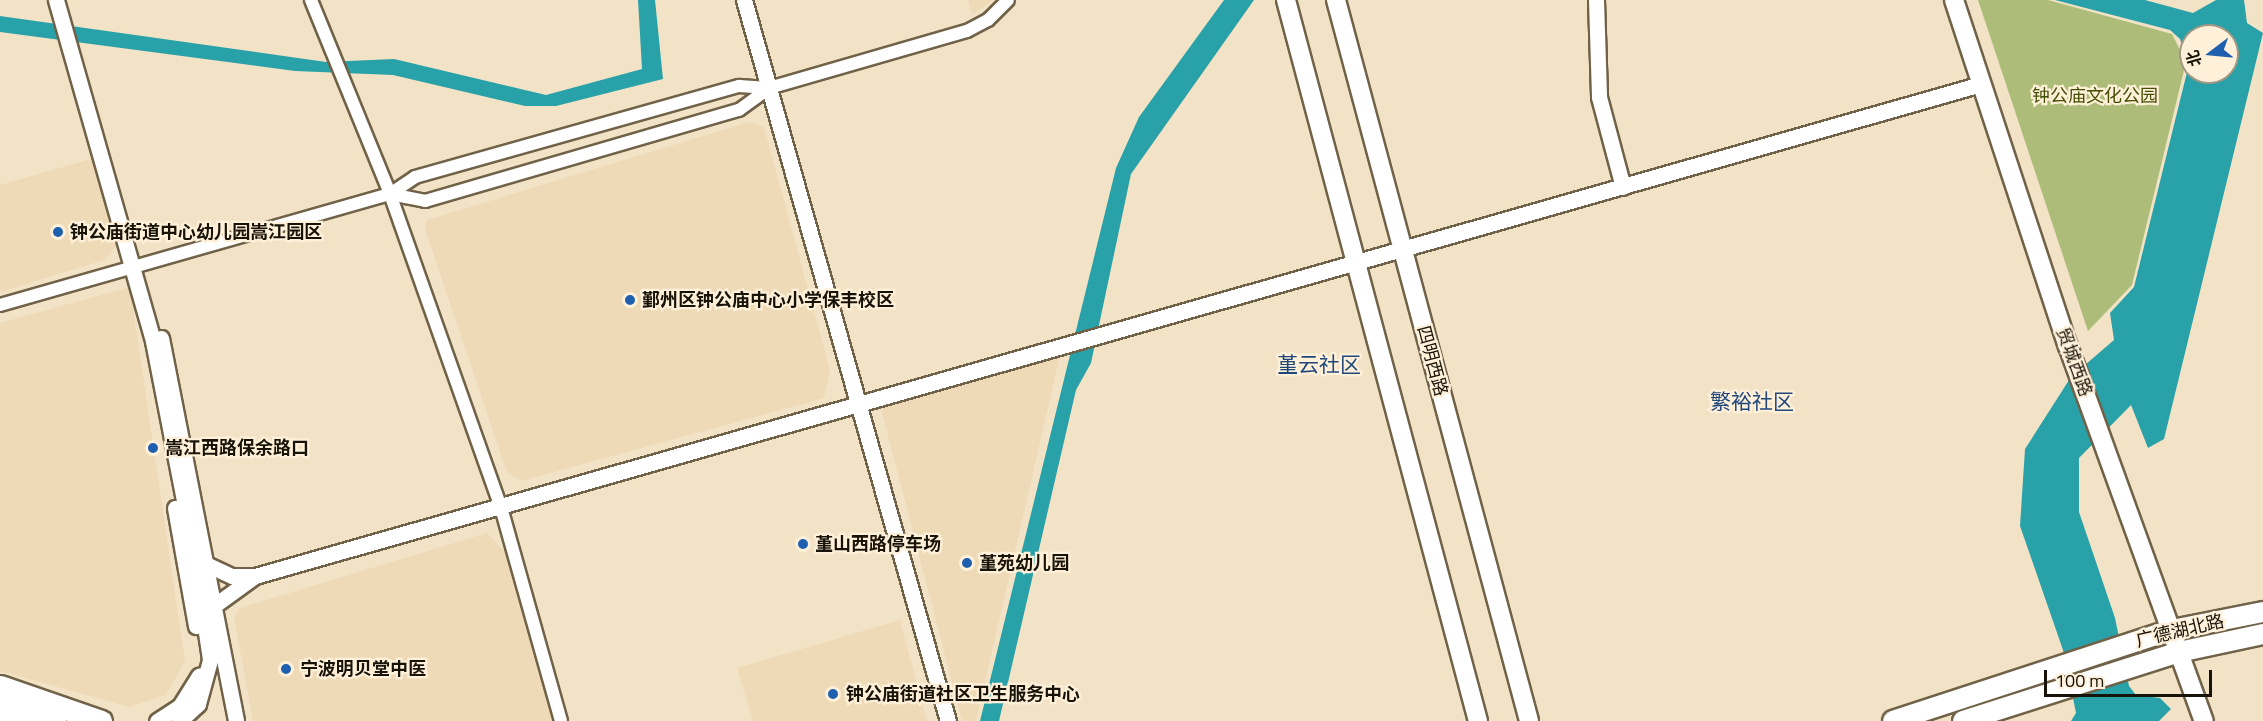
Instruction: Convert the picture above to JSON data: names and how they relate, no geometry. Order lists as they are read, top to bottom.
{
  "streets": {
    "main road": ["四明西路", "贸城西路", "广德湖北路"]
  },
  "crossings": [
    ["贸城西路", "广德湖北路"]
  ],
  "districts": ["堇云社区", "繁裕社区"],
  "parks": ["钟公庙文化公园"],
  "places": [
    "钟公庙街道中心幼儿园嵩江园区",
    "鄞州区钟公庙中心小学保丰校区",
    "嵩江西路保余路口",
    "堇山西路停车场",
    "堇苑幼儿园",
    "宁波明贝堂中医",
    "钟公庙街道社区卫生服务中心"
  ],
  "scale_bar": "100 m",
  "north": "left"
}
